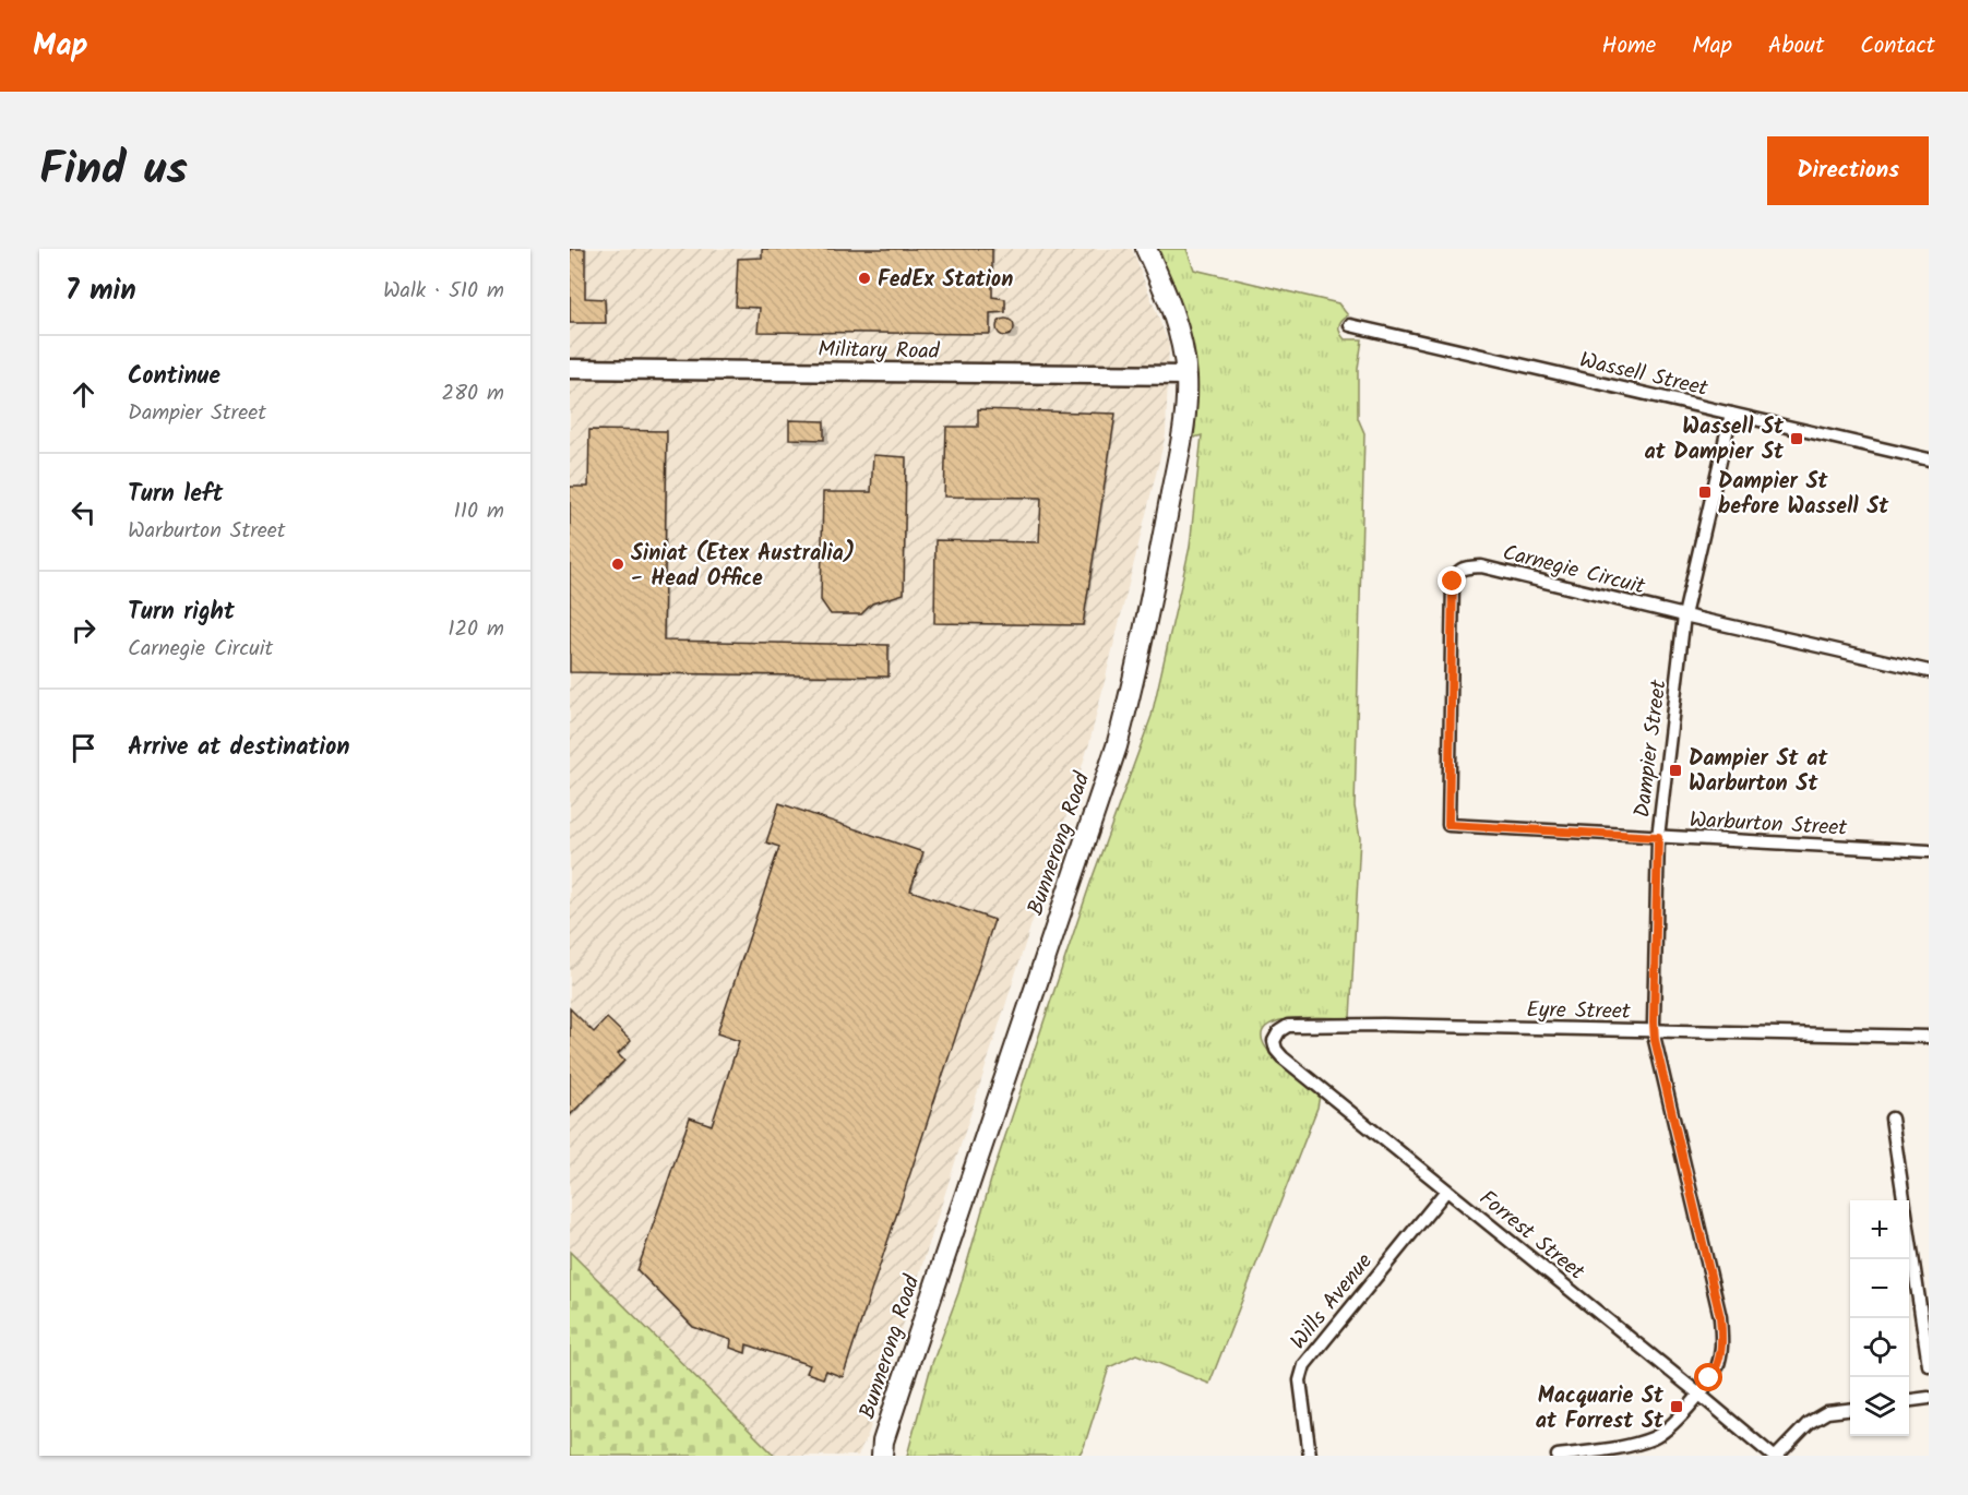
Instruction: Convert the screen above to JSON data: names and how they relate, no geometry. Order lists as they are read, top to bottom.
{
  "streets": {
    "main road": ["Bunnerong Road"],
    "street": [
      "Military Road",
      "Wassell Street",
      "Carnegie Circuit",
      "Dampier Street",
      "Warburton Street",
      "Eyre Street",
      "Forrest Street",
      "Wills Avenue"
    ]
  },
  "crossings": [
    ["Military Road", "Bunnerong Road"],
    ["Wassell Street", "Dampier Street"],
    ["Carnegie Circuit", "Dampier Street"],
    ["Carnegie Circuit", "Warburton Street"],
    ["Dampier Street", "Warburton Street"],
    ["Dampier Street", "Eyre Street"],
    ["Dampier Street", "Forrest Street"],
    ["Eyre Street", "Forrest Street"],
    ["Forrest Street", "Wills Avenue"]
  ],
  "places": {
    "other": ["FedEx Station", "Siniat (Etex Australia) - Head Office"],
    "transit": [
      "Wassell St at Dampier St",
      "Dampier St before Wassell St",
      "Dampier St at Warburton St",
      "Macquarie St at Forrest St"
    ]
  },
  "page": {
    "header": "Map",
    "nav": [
      "Home",
      "Map",
      "About",
      "Contact"
    ],
    "title": "Find us",
    "buttons": "Directions",
    "heading": ["7 min", "Walk · 510 m"],
    "list": [
      ["Continue", "Dampier Street", "280 m"],
      ["Turn left", "Warburton Street", "110 m"],
      ["Turn right", "Carnegie Circuit", "120 m"],
      "Arrive at destination"
    ],
    "map_buttons": ["+", "−"]
  }
}
